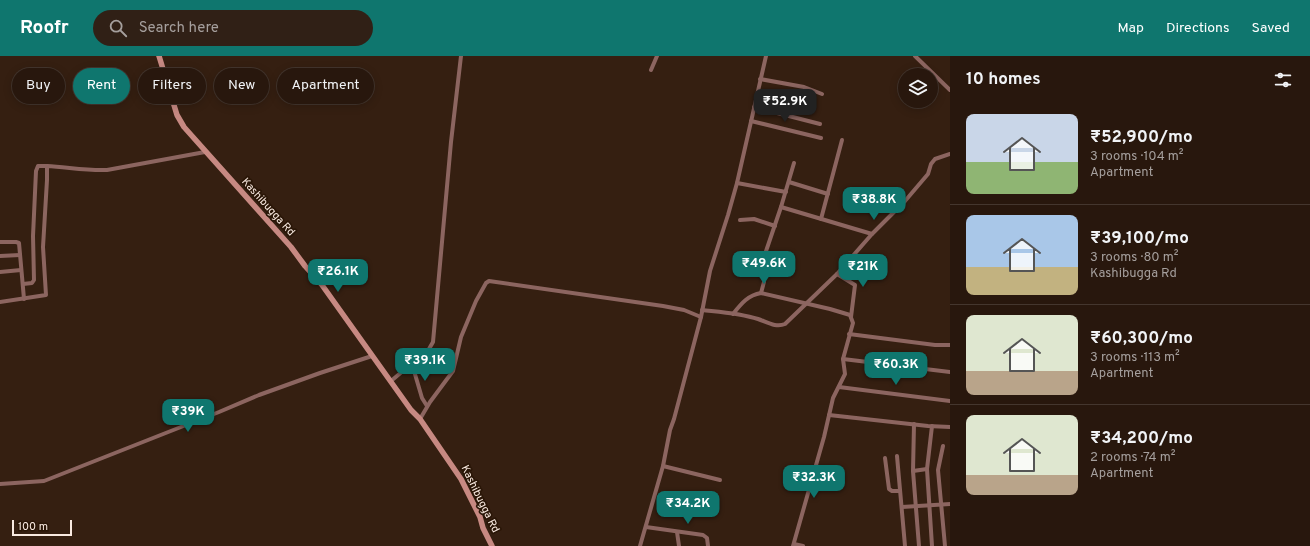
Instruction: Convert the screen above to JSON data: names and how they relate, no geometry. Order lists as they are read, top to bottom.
{
  "streets": {
    "main road": ["Kashibugga Rd"]
  },
  "scale_bar": "100 m",
  "page": {
    "header": "Roofr",
    "search": "Search here",
    "nav": ["Map", "Directions", "Saved"],
    "heading": "10 homes",
    "chip": [
      "Buy",
      "Rent",
      "Filters",
      "New",
      "Apartment"
    ],
    "price": [
      "₹52.9K",
      "₹38.8K",
      "₹49.6K",
      "₹21K",
      "₹26.1K",
      "₹39.1K",
      "₹60.3K",
      "₹39K",
      "₹32.3K",
      "₹34.2K"
    ],
    "list": [
      {
        "name": "₹52,900/mo",
        "note": "3 rooms · 104 m² · Apartment"
      },
      {
        "name": "₹39,100/mo",
        "note": "3 rooms · 80 m² · Kashibugga Rd"
      },
      {
        "name": "₹60,300/mo",
        "note": "3 rooms · 113 m² · Apartment"
      },
      {
        "name": "₹34,200/mo",
        "note": "2 rooms · 74 m² · Apartment"
      }
    ],
    "scale": "100 m"
  }
}
